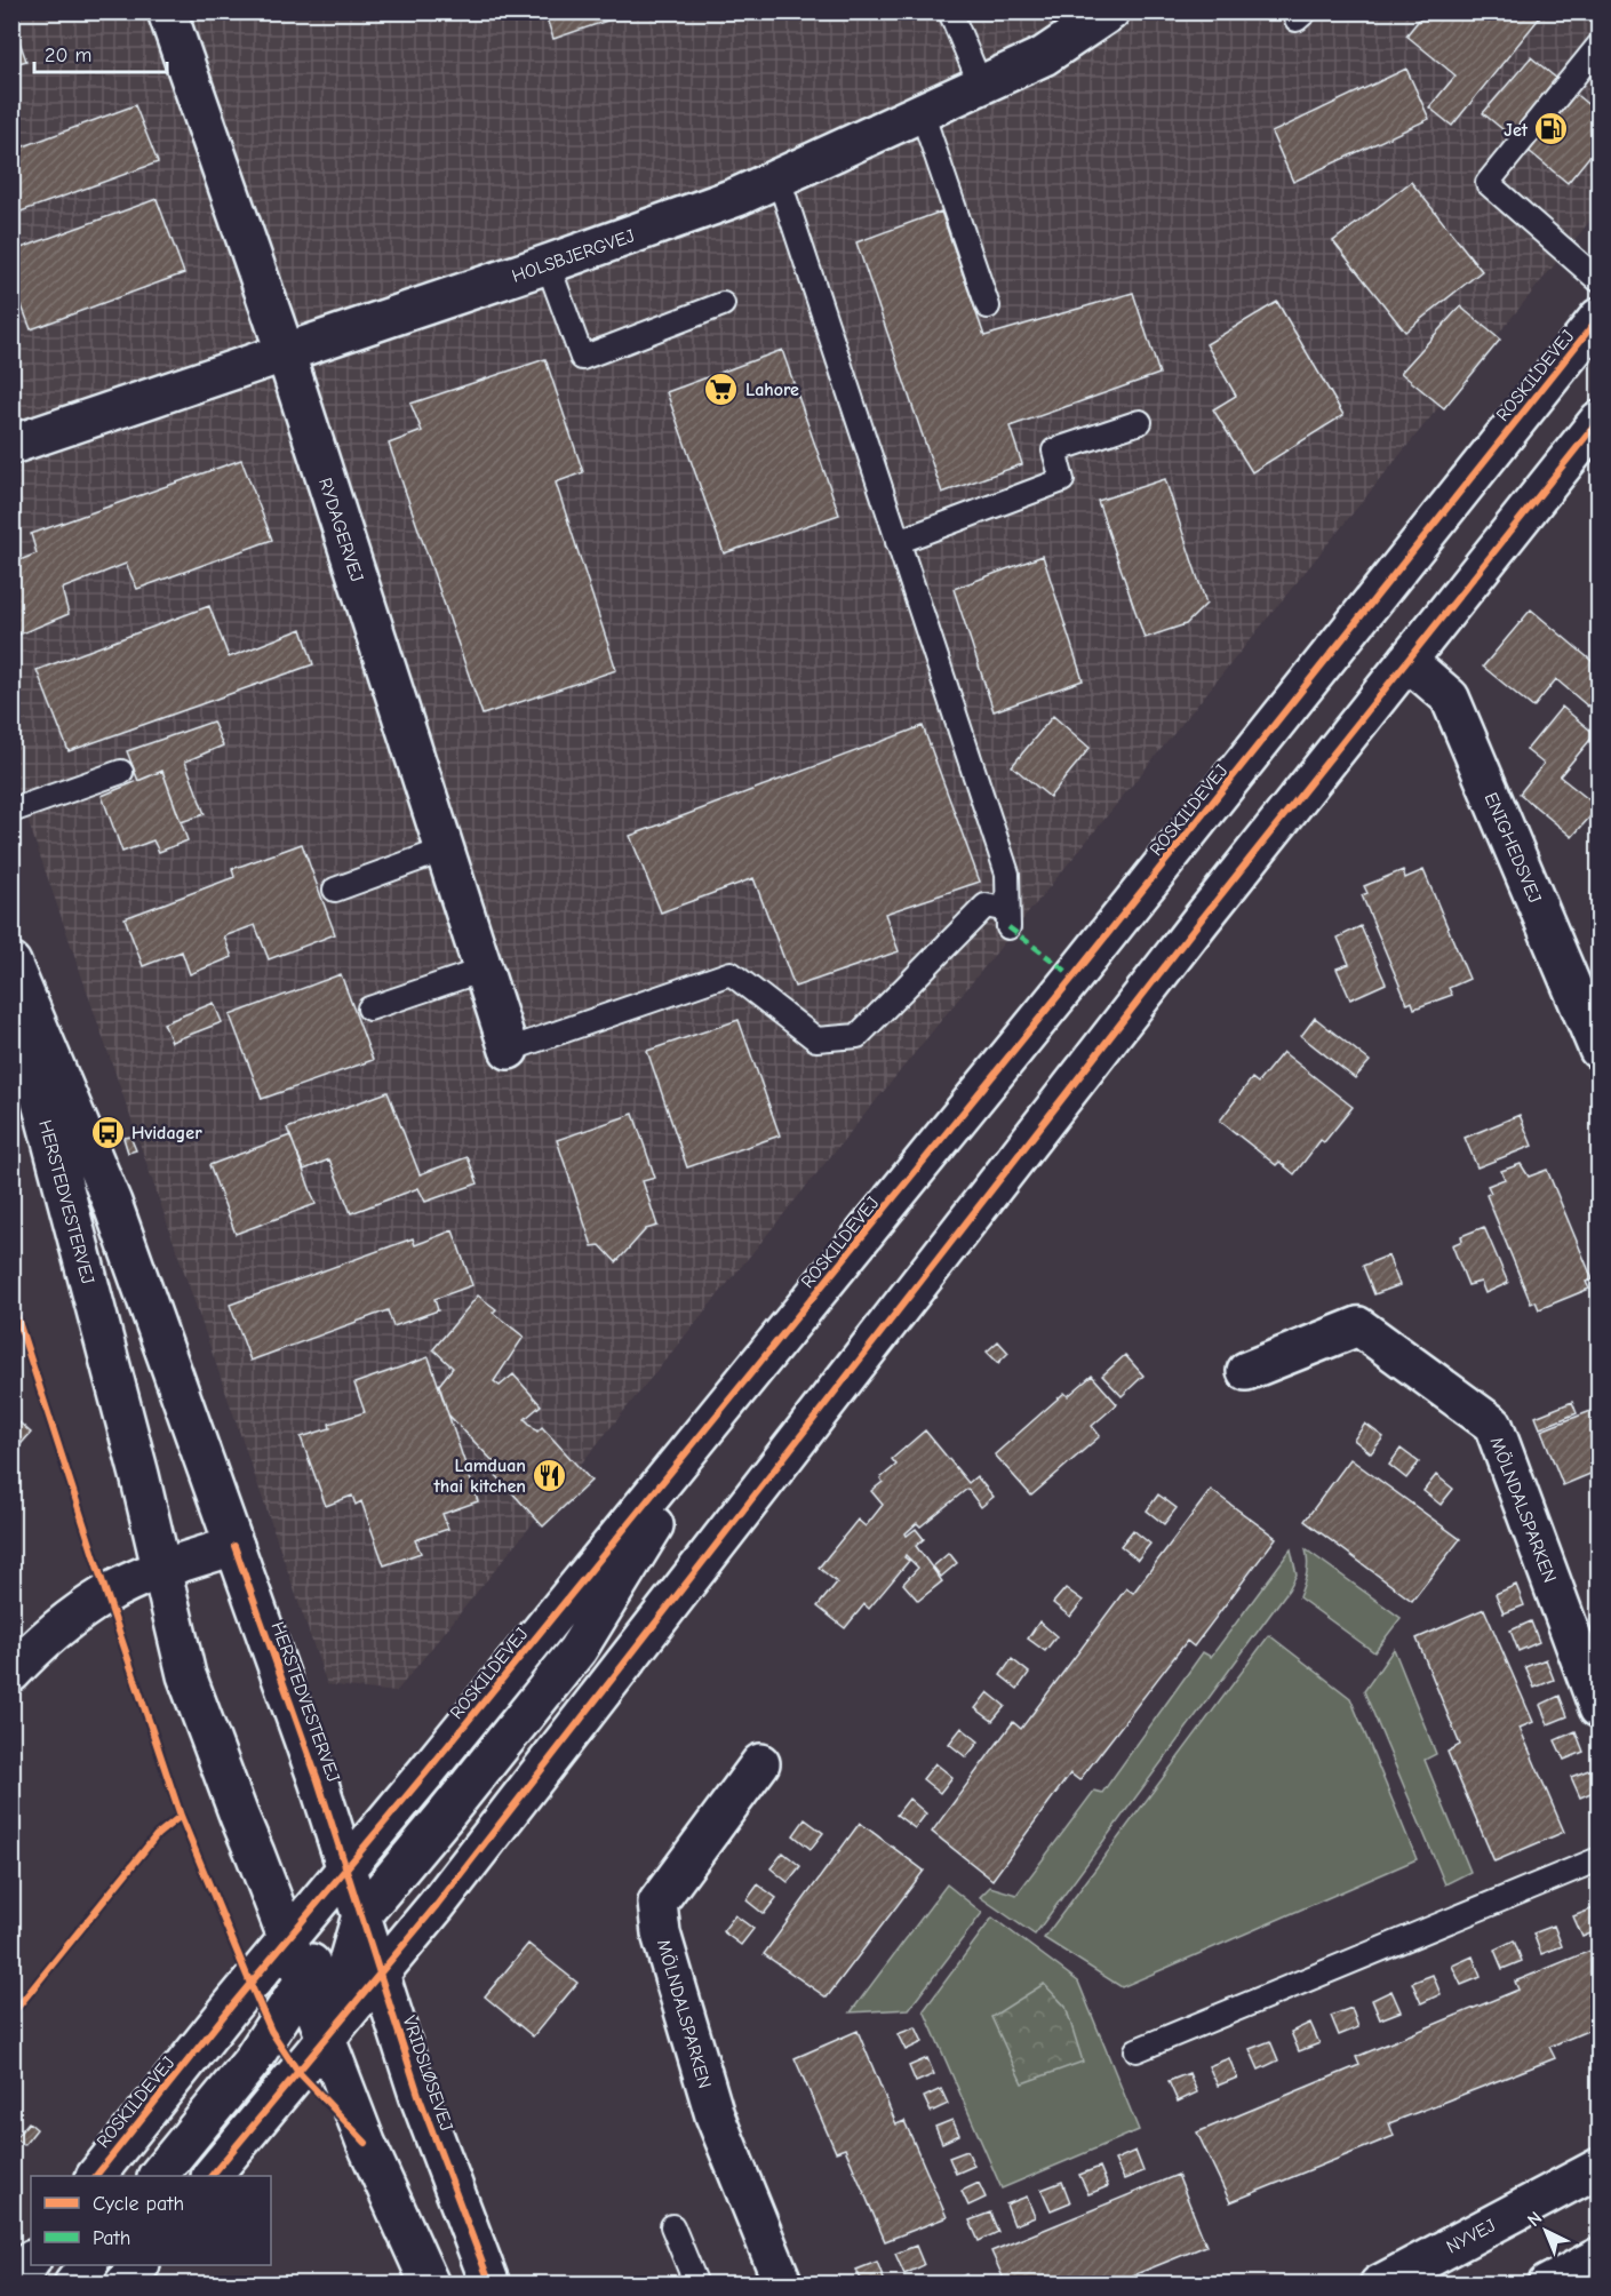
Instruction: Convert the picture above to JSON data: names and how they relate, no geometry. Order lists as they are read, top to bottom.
{
  "streets": {
    "street": [
      "HOLSBJERGVEJ",
      "ROSKILDEVEJ",
      "RYDAGERVEJ",
      "ENIGHEDSVEJ",
      "HERSTEDVESTERVEJ",
      "MÖLNDALSPARKEN",
      "VRIDSLØSEVEJ",
      "NYVEJ"
    ]
  },
  "crossings": [
    ["HOLSBJERGVEJ", "RYDAGERVEJ"],
    ["ROSKILDEVEJ", "HERSTEDVESTERVEJ"],
    ["ROSKILDEVEJ", "VRIDSLØSEVEJ"],
    ["HERSTEDVESTERVEJ", "VRIDSLØSEVEJ"]
  ],
  "places": {
    "fuel station": ["Jet"],
    "supermarket": ["Lahore"],
    "bus stop": ["Hvidager"],
    "restaurant": ["Lamduan thai kitchen"]
  },
  "legend": ["Cycle path", "Path"],
  "scale_bar": "20 m",
  "north": "top left"
}
